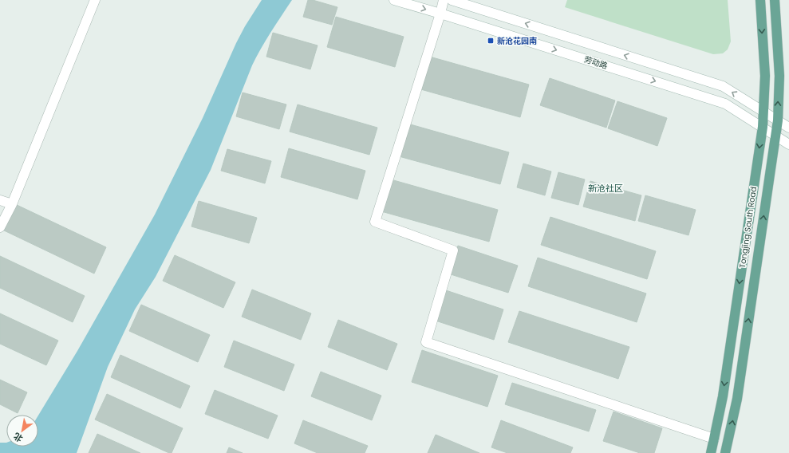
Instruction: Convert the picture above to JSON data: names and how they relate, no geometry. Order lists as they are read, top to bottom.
{
  "streets": {
    "main road": ["Tongjing South Road"],
    "street": ["劳动路"]
  },
  "crossings": [
    ["劳动路", "Tongjing South Road"]
  ],
  "districts": ["新沧社区"],
  "places": {
    "transit": ["新沧花园南"]
  },
  "north": "bottom left"
}
